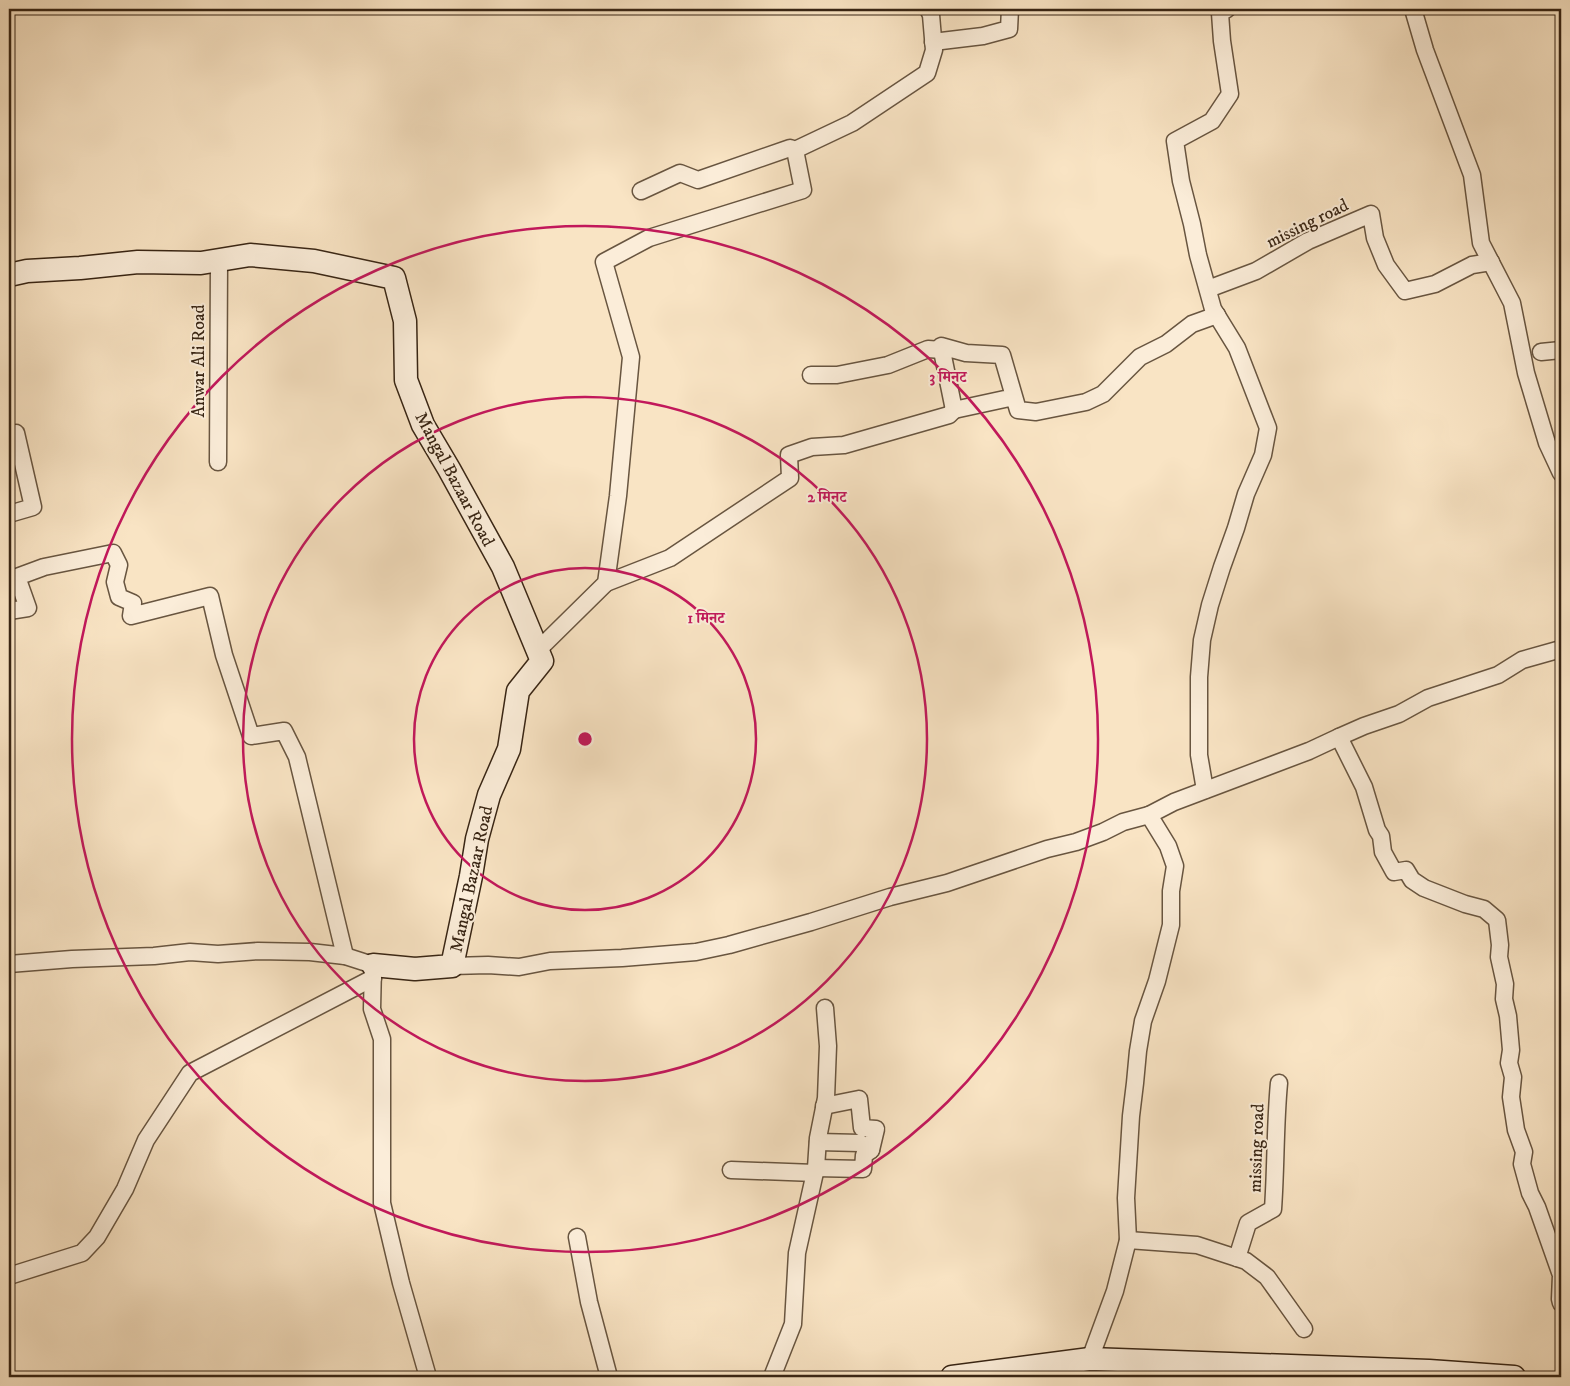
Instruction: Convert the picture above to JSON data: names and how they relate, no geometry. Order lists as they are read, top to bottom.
{
  "streets": {
    "street": ["missing road", "Anwar Ali Road", "Mangal Bazaar Road"]
  },
  "crossings": [
    ["Anwar Ali Road", "Mangal Bazaar Road"]
  ],
  "rings": ["3 मिनट", "2 मिनट", "1 मिनट"]
}
